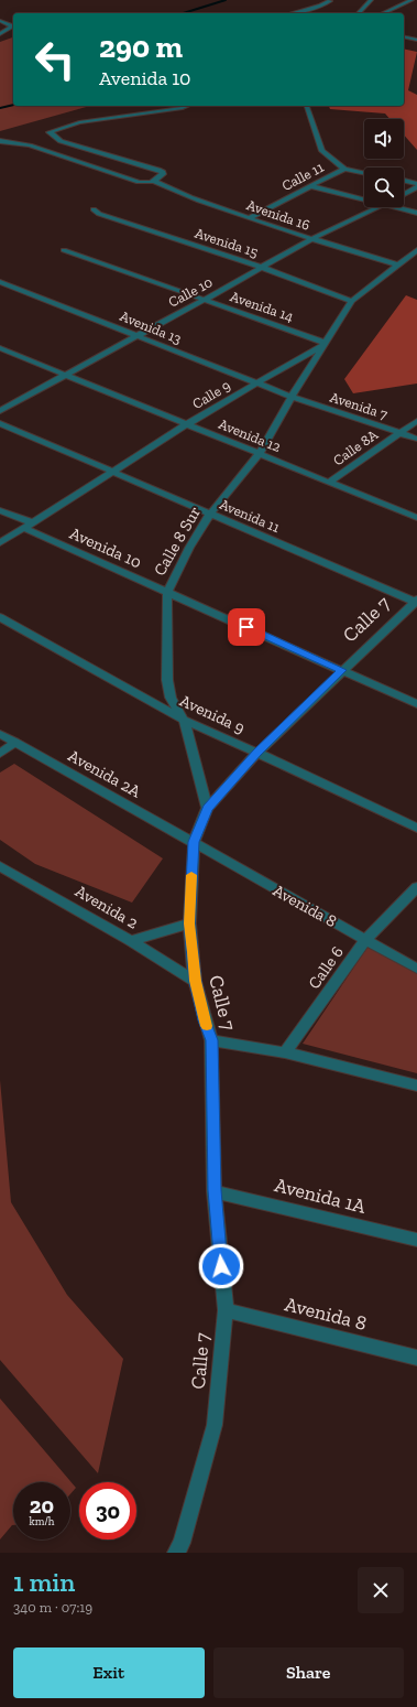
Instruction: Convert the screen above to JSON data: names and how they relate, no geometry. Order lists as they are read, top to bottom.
{
  "streets": {
    "street": [
      "Calle 11",
      "Avenida 16",
      "Avenida 15",
      "Calle 10",
      "Avenida 14",
      "Avenida 13",
      "Calle 9",
      "Avenida 7",
      "Avenida 12",
      "Calle 8A",
      "Avenida 11",
      "Calle 8 Sur",
      "Avenida 10",
      "Calle 7",
      "Avenida 9",
      "Avenida 2A",
      "Avenida 8",
      "Avenida 2",
      "Calle 6",
      "Avenida 1A"
    ]
  },
  "crossings": [
    ["Calle 11", "Avenida 16"],
    ["Avenida 16", "Calle 10"],
    ["Avenida 16", "Calle 9"],
    ["Avenida 15", "Calle 10"],
    ["Avenida 15", "Calle 9"],
    ["Calle 10", "Avenida 14"],
    ["Calle 10", "Avenida 13"],
    ["Calle 10", "Avenida 12"],
    ["Avenida 14", "Calle 9"],
    ["Avenida 14", "Calle 8 Sur"],
    ["Avenida 13", "Calle 9"],
    ["Avenida 13", "Avenida 7"],
    ["Avenida 13", "Calle 8 Sur"],
    ["Calle 9", "Avenida 12"],
    ["Calle 9", "Avenida 11"],
    ["Calle 9", "Calle 8 Sur"],
    ["Calle 9", "Avenida 10"],
    ["Avenida 7", "Calle 8A"],
    ["Avenida 7", "Calle 8 Sur"],
    ["Avenida 12", "Calle 8A"],
    ["Avenida 12", "Calle 8 Sur"],
    ["Avenida 11", "Calle 8 Sur"],
    ["Avenida 11", "Calle 7"],
    ["Calle 8 Sur", "Avenida 10"],
    ["Calle 8 Sur", "Calle 7"],
    ["Calle 8 Sur", "Avenida 9"],
    ["Avenida 10", "Calle 7"],
    ["Calle 7", "Avenida 9"],
    ["Calle 7", "Avenida 2A"],
    ["Calle 7", "Avenida 8"],
    ["Calle 7", "Avenida 2"],
    ["Calle 7", "Avenida 1A"],
    ["Avenida 2A", "Avenida 8"],
    ["Avenida 8", "Calle 6"]
  ],
  "page": {
    "turn": ["290 m", "Avenida 10"],
    "speed": "20 km/h",
    "limit": "30",
    "heading": ["1 min", "340 m · 07:19"],
    "buttons": ["Exit", "Share"]
  }
}
